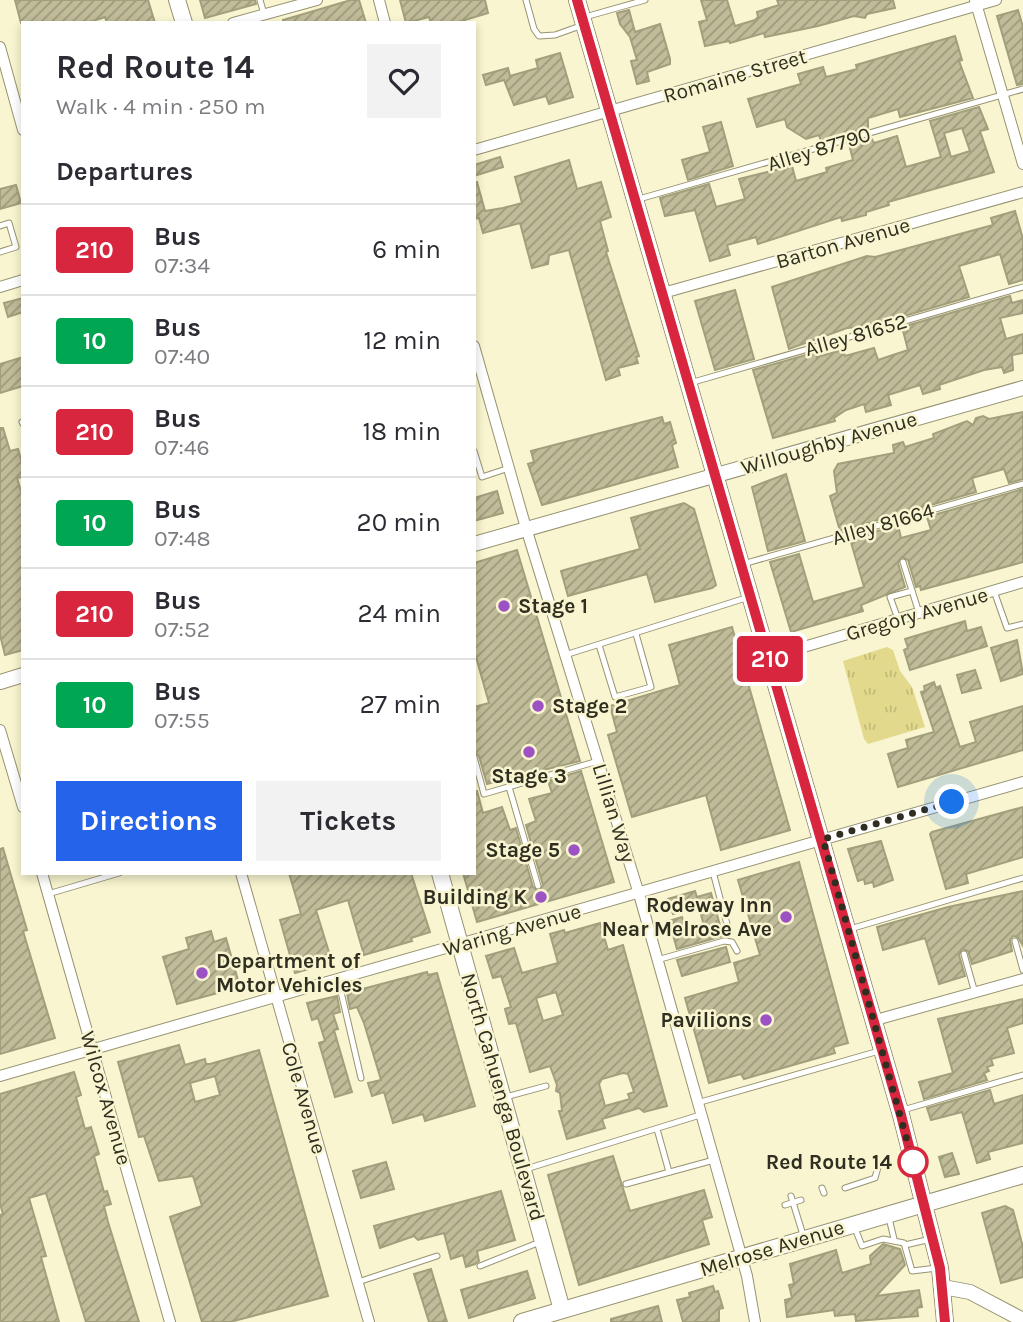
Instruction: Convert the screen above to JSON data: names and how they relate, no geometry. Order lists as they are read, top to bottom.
{
  "streets": {
    "main road": ["North Cahuenga Boulevard", "Melrose Avenue"],
    "street": [
      "Romaine Street",
      "Barton Avenue",
      "Willoughby Avenue",
      "Gregory Avenue",
      "Lillian Way",
      "Waring Avenue",
      "Wilcox Avenue",
      "Cole Avenue"
    ],
    "lane": ["Alley 87790", "Alley 81652", "Alley 81664"]
  },
  "crossings": [
    ["Willoughby Avenue", "Lillian Way"],
    ["Lillian Way", "Waring Avenue"],
    ["Lillian Way", "Melrose Avenue"],
    ["Waring Avenue", "North Cahuenga Boulevard"],
    ["Waring Avenue", "Wilcox Avenue"],
    ["Waring Avenue", "Cole Avenue"],
    ["North Cahuenga Boulevard", "Melrose Avenue"]
  ],
  "places": [
    "Stage 1",
    "Stage 2",
    "Stage 3",
    "Stage 5",
    "Building K",
    "Rodeway Inn Near Melrose Ave",
    "Department of Motor Vehicles",
    "Pavilions",
    "Red Route 14"
  ],
  "lines": ["bus line 210"],
  "page": {
    "on_map": "210",
    "heading": [
      ["Red Route 14", "Walk · 4 min · 250 m"],
      "Departures"
    ],
    "list": [
      {
        "mark": "210",
        "name": "Bus",
        "note": "07:34",
        "value": "6 min"
      },
      {
        "mark": "10",
        "name": "Bus",
        "note": "07:40",
        "value": "12 min"
      },
      {
        "mark": "210",
        "name": "Bus",
        "note": "07:46",
        "value": "18 min"
      },
      {
        "mark": "10",
        "name": "Bus",
        "note": "07:48",
        "value": "20 min"
      },
      {
        "mark": "210",
        "name": "Bus",
        "note": "07:52",
        "value": "24 min"
      },
      {
        "mark": "10",
        "name": "Bus",
        "note": "07:55",
        "value": "27 min"
      }
    ],
    "buttons": ["Directions", "Tickets"]
  }
}
